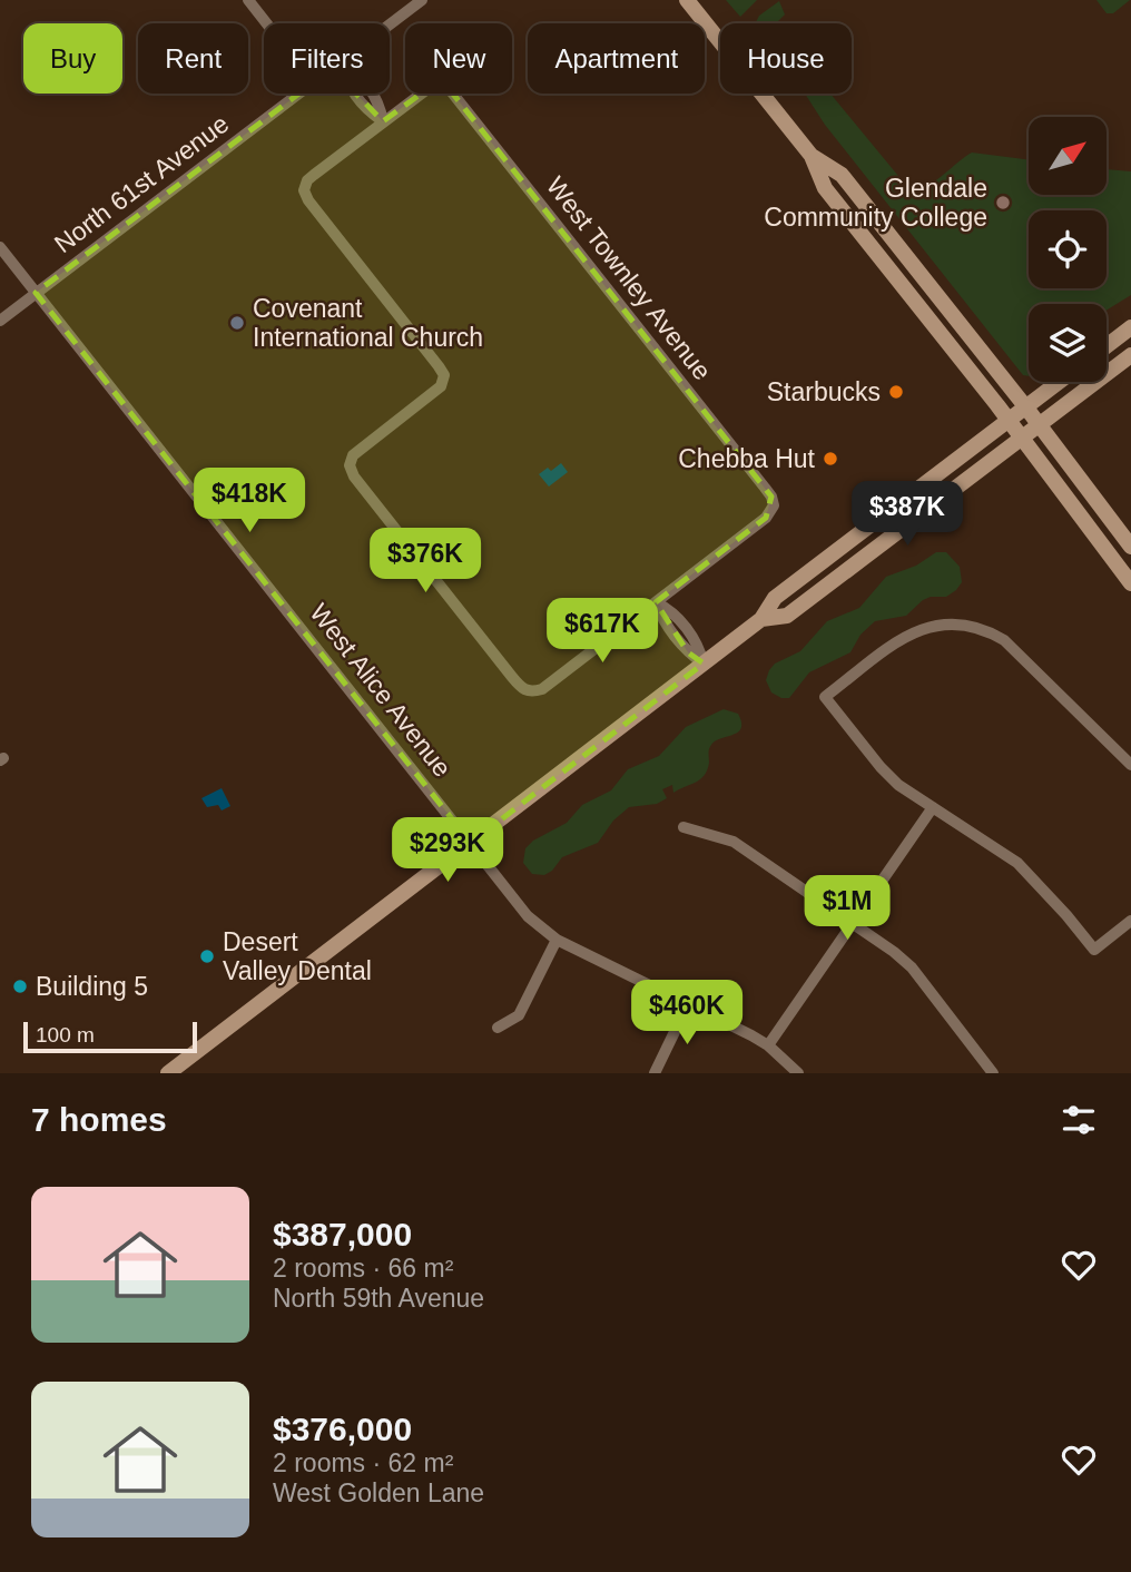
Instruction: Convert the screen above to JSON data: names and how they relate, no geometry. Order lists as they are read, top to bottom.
{
  "streets": {
    "street": ["North 61st Avenue", "West Townley Avenue", "West Alice Avenue"]
  },
  "crossings": [
    ["North 61st Avenue", "West Alice Avenue"]
  ],
  "places": [
    "Glendale Community College",
    "Covenant International Church",
    "Starbucks",
    "Chebba Hut",
    "Desert Valley Dental",
    "Building 5"
  ],
  "scale_bar": "100 m",
  "north": "top right",
  "page": {
    "chip": [
      "Buy",
      "Rent",
      "Filters",
      "New",
      "Apartment",
      "House"
    ],
    "price": [
      "$418K",
      "$387K",
      "$376K",
      "$617K",
      "$293K",
      "$1M",
      "$460K"
    ],
    "scale": "100 m",
    "heading": "7 homes",
    "list": [
      {
        "name": "$387,000",
        "note": "2 rooms · 66 m² · North 59th Avenue"
      },
      {
        "name": "$376,000",
        "note": "2 rooms · 62 m² · West Golden Lane"
      }
    ]
  }
}
